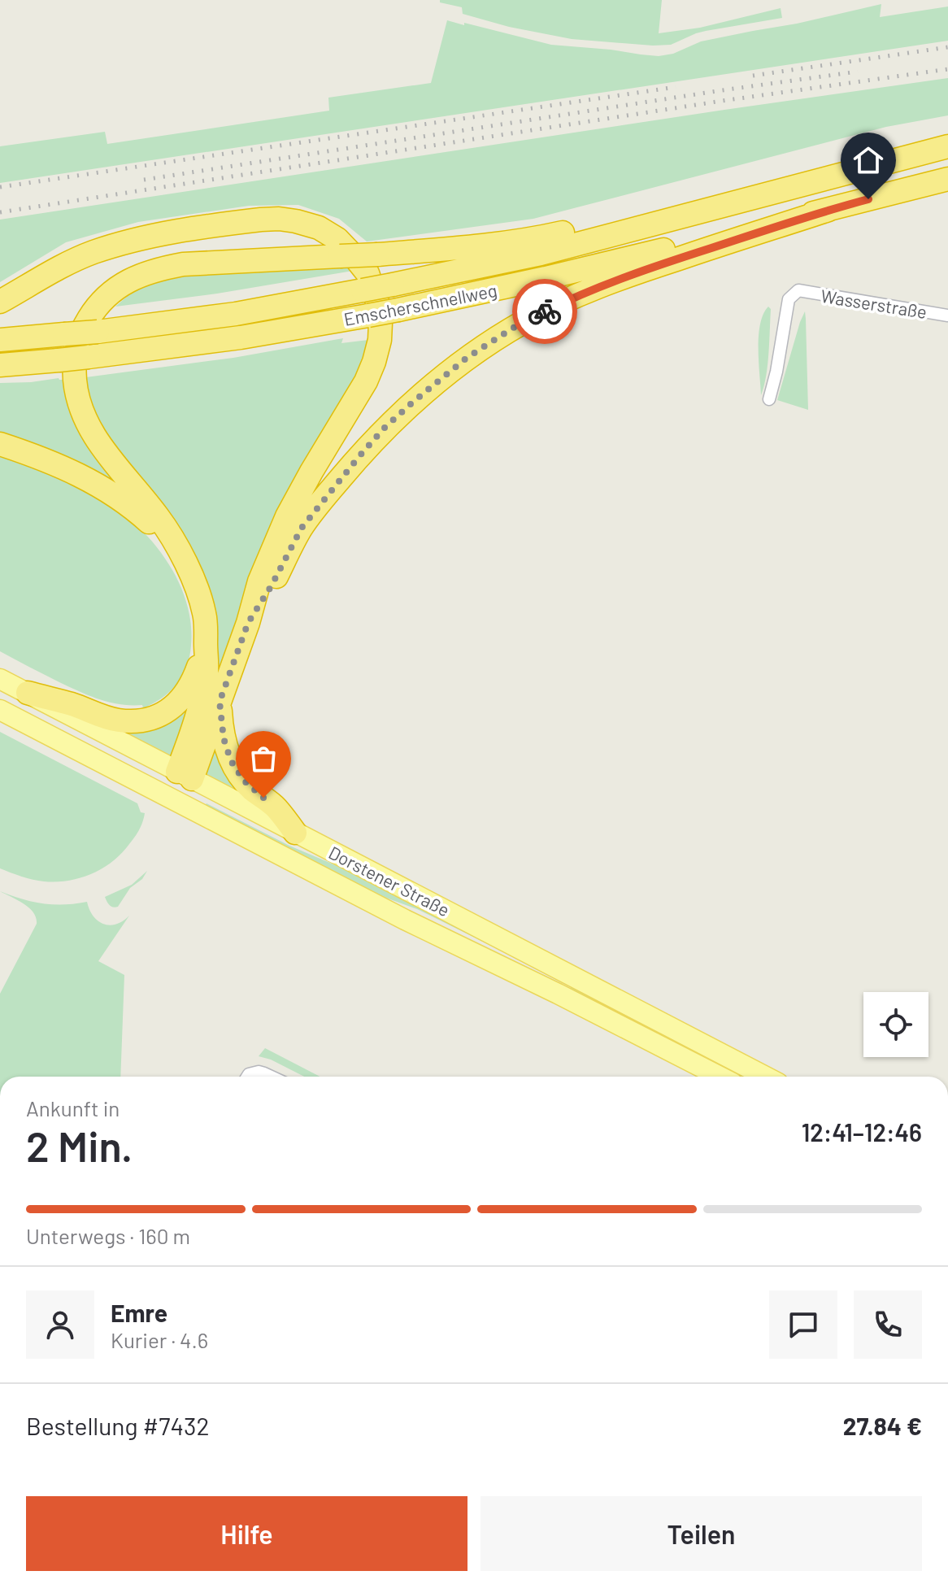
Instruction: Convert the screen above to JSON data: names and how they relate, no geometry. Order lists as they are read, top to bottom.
{
  "streets": {
    "highway": ["Emscherschnellweg"],
    "main road": ["Dorstener Straße"],
    "street": ["Wasserstraße"]
  },
  "page": {
    "heading": ["2 Min.", "Ankunft in", "12:41–12:46"],
    "panel": [
      "Emre",
      "Kurier · 4.6",
      "Bestellung #7432",
      "27.84 €"
    ],
    "bar": "Unterwegs · 160 m",
    "buttons": ["Hilfe", "Teilen"]
  }
}
